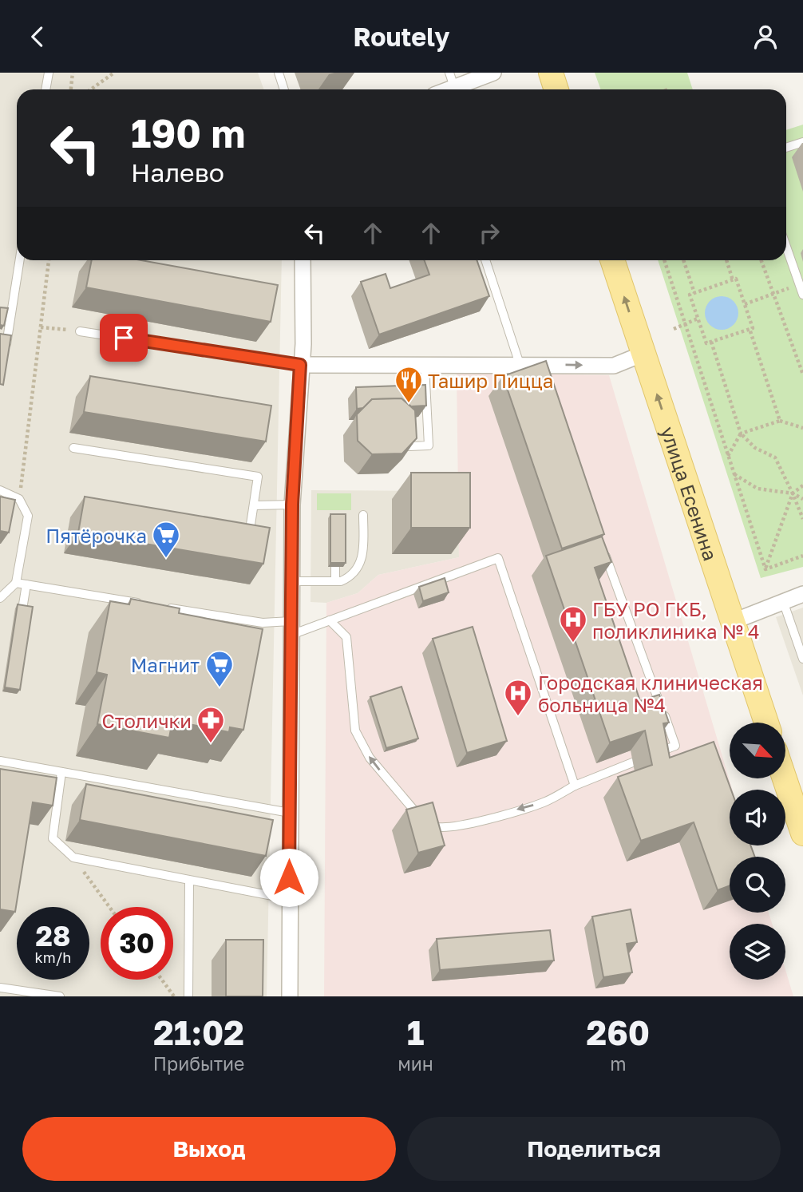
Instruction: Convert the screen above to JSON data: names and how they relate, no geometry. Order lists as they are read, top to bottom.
{
  "streets": {
    "main road": ["улица Есенина"]
  },
  "one_way": ["улица Есенина"],
  "places": {
    "restaurant": ["Ташир Пицца"],
    "supermarket": ["Пятёрочка", "Магнит"],
    "hospital": ["ГБУ РО ГКБ, поликлиника № 4", "Городская клиническая больница №4"],
    "pharmacy": ["Столички"]
  },
  "north": "bottom right",
  "page": {
    "header": "Routely",
    "turn": ["190 m", "Налево"],
    "speed": "28 km/h",
    "limit": "30",
    "eta": [
      "21:02",
      "Прибытие",
      "1",
      "мин",
      "260",
      "m"
    ],
    "buttons": ["Выход", "Поделиться"]
  }
}
